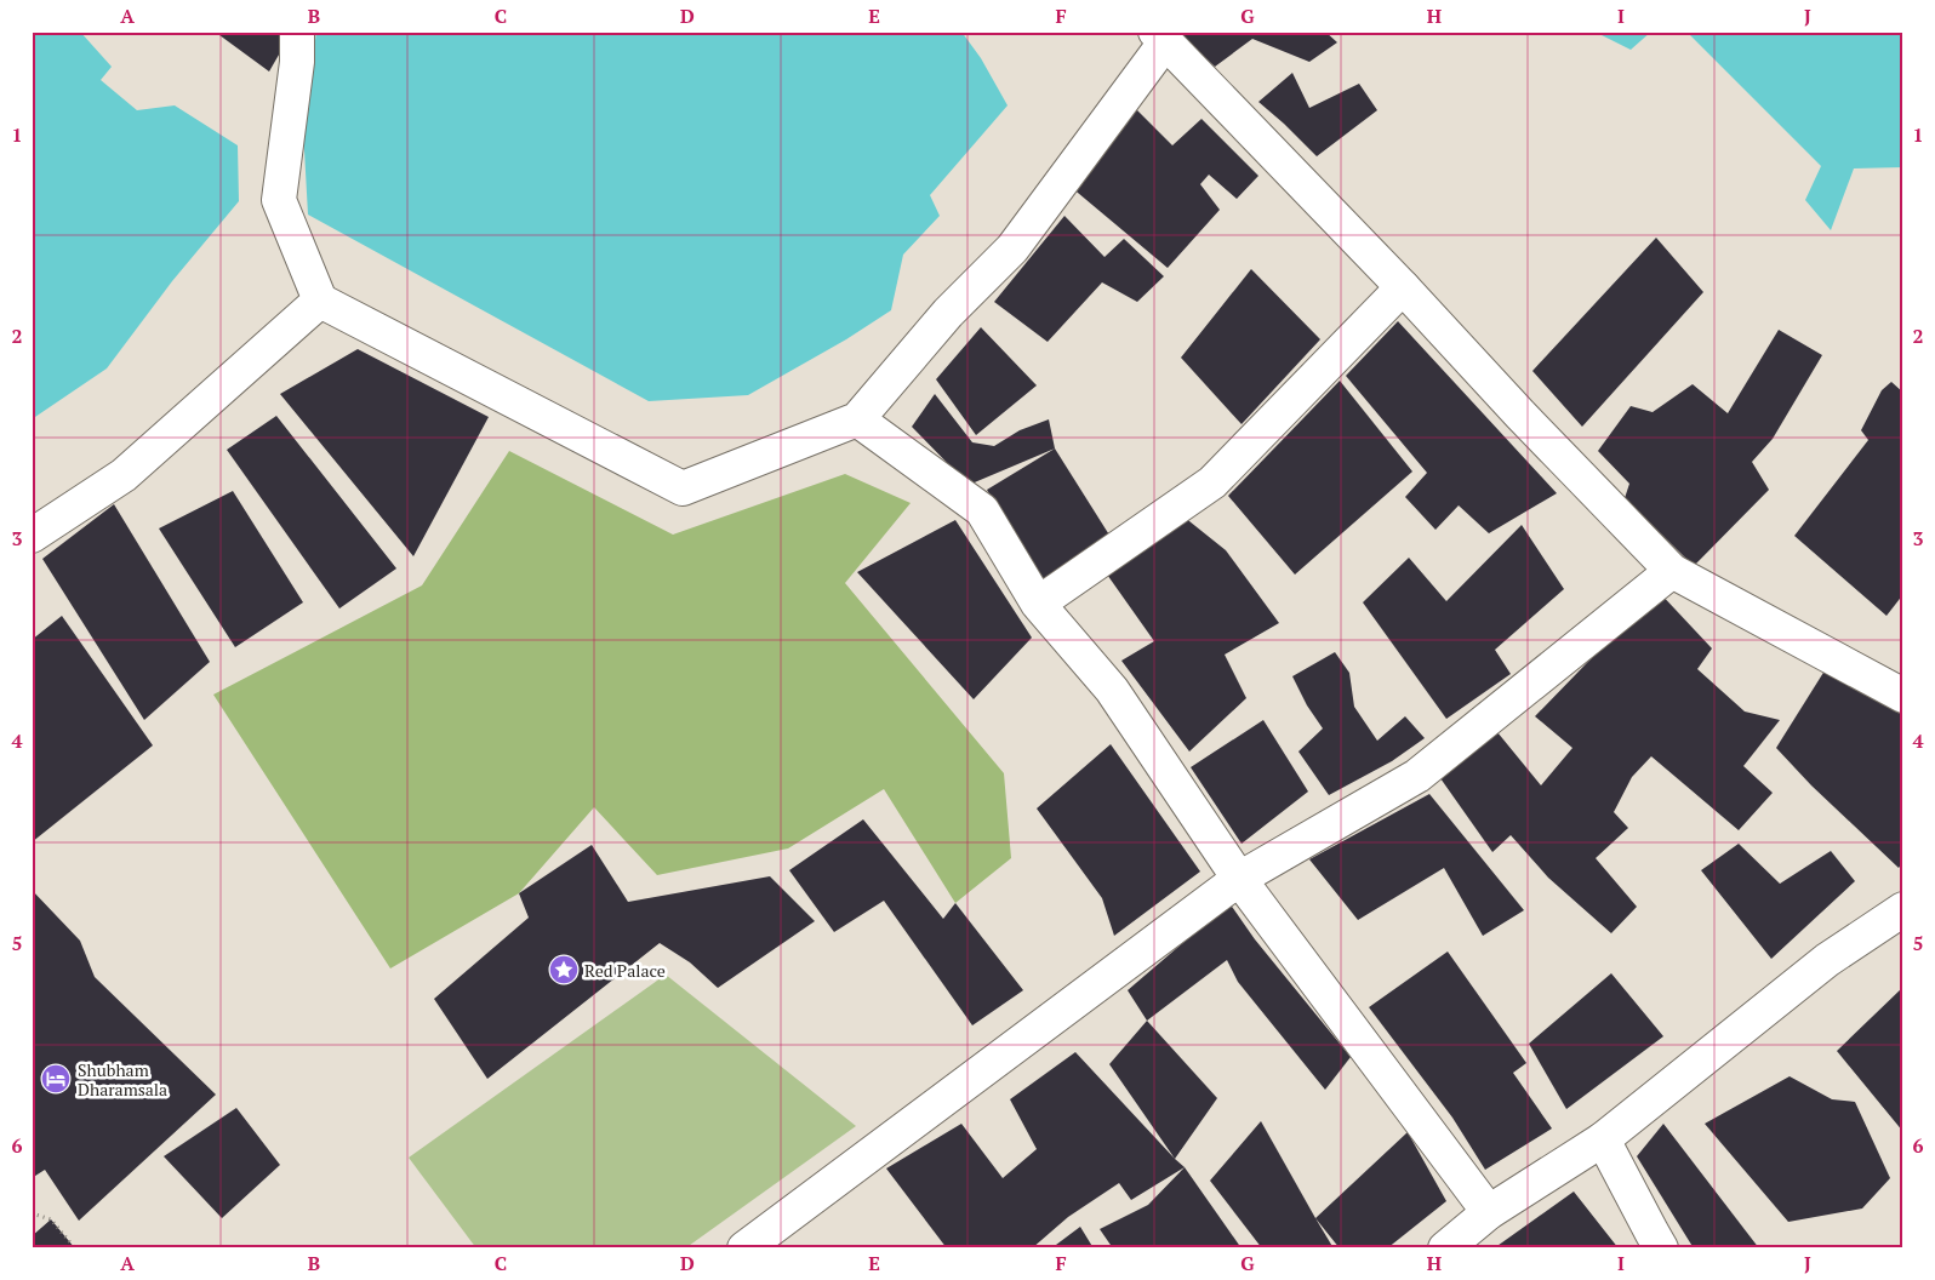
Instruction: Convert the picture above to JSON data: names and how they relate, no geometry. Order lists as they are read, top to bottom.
{
  "places": {
    "place": ["Red Palace"],
    "hotel": ["Shubham Dharamsala"]
  },
  "grid": {
    "columns": [
      "A",
      "B",
      "C",
      "D",
      "E",
      "F",
      "G",
      "H",
      "I",
      "J"
    ],
    "rows": [
      "1",
      "2",
      "3",
      "4",
      "5",
      "6"
    ]
  }
}
